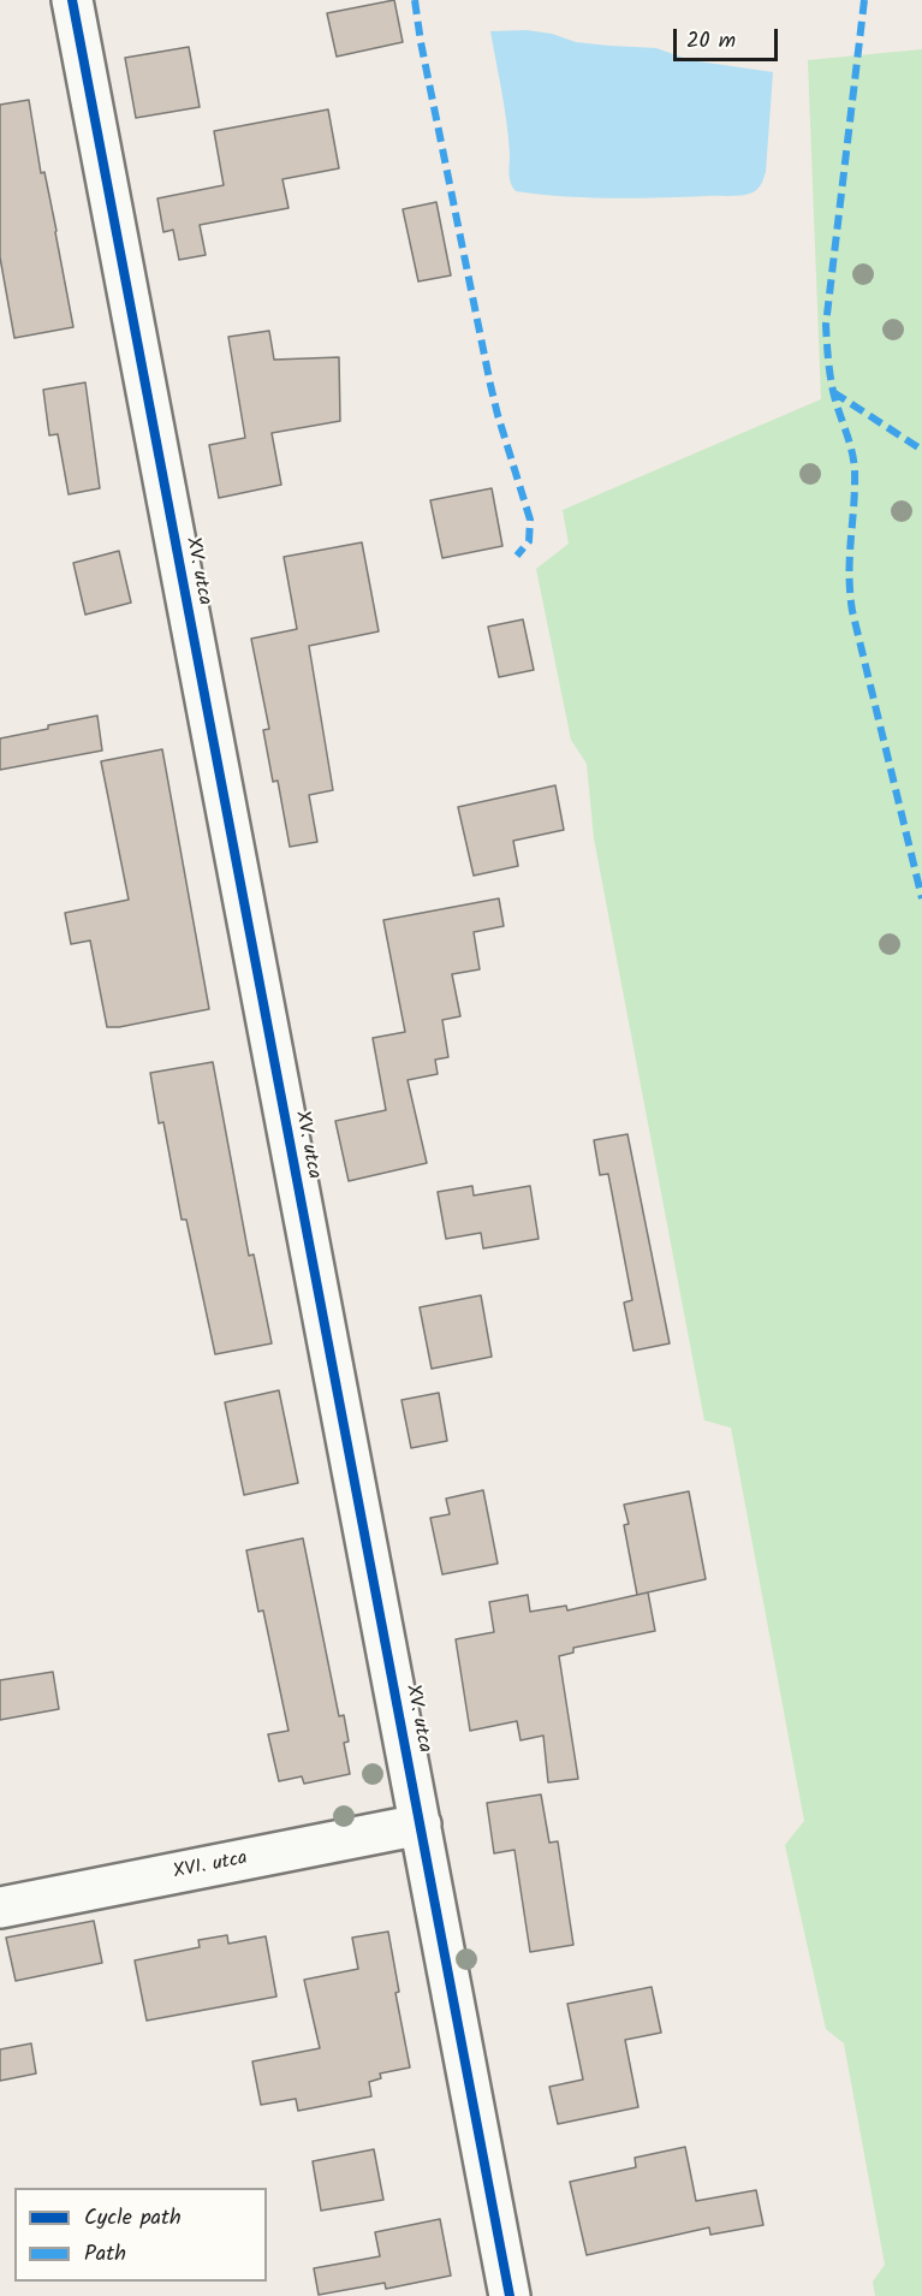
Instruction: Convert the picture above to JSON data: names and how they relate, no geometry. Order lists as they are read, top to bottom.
{
  "streets": {
    "street": ["XV. utca", "XVI. utca"]
  },
  "crossings": [
    ["XV. utca", "XVI. utca"]
  ],
  "legend": ["Cycle path", "Path"],
  "scale_bar": "20 m"
}
